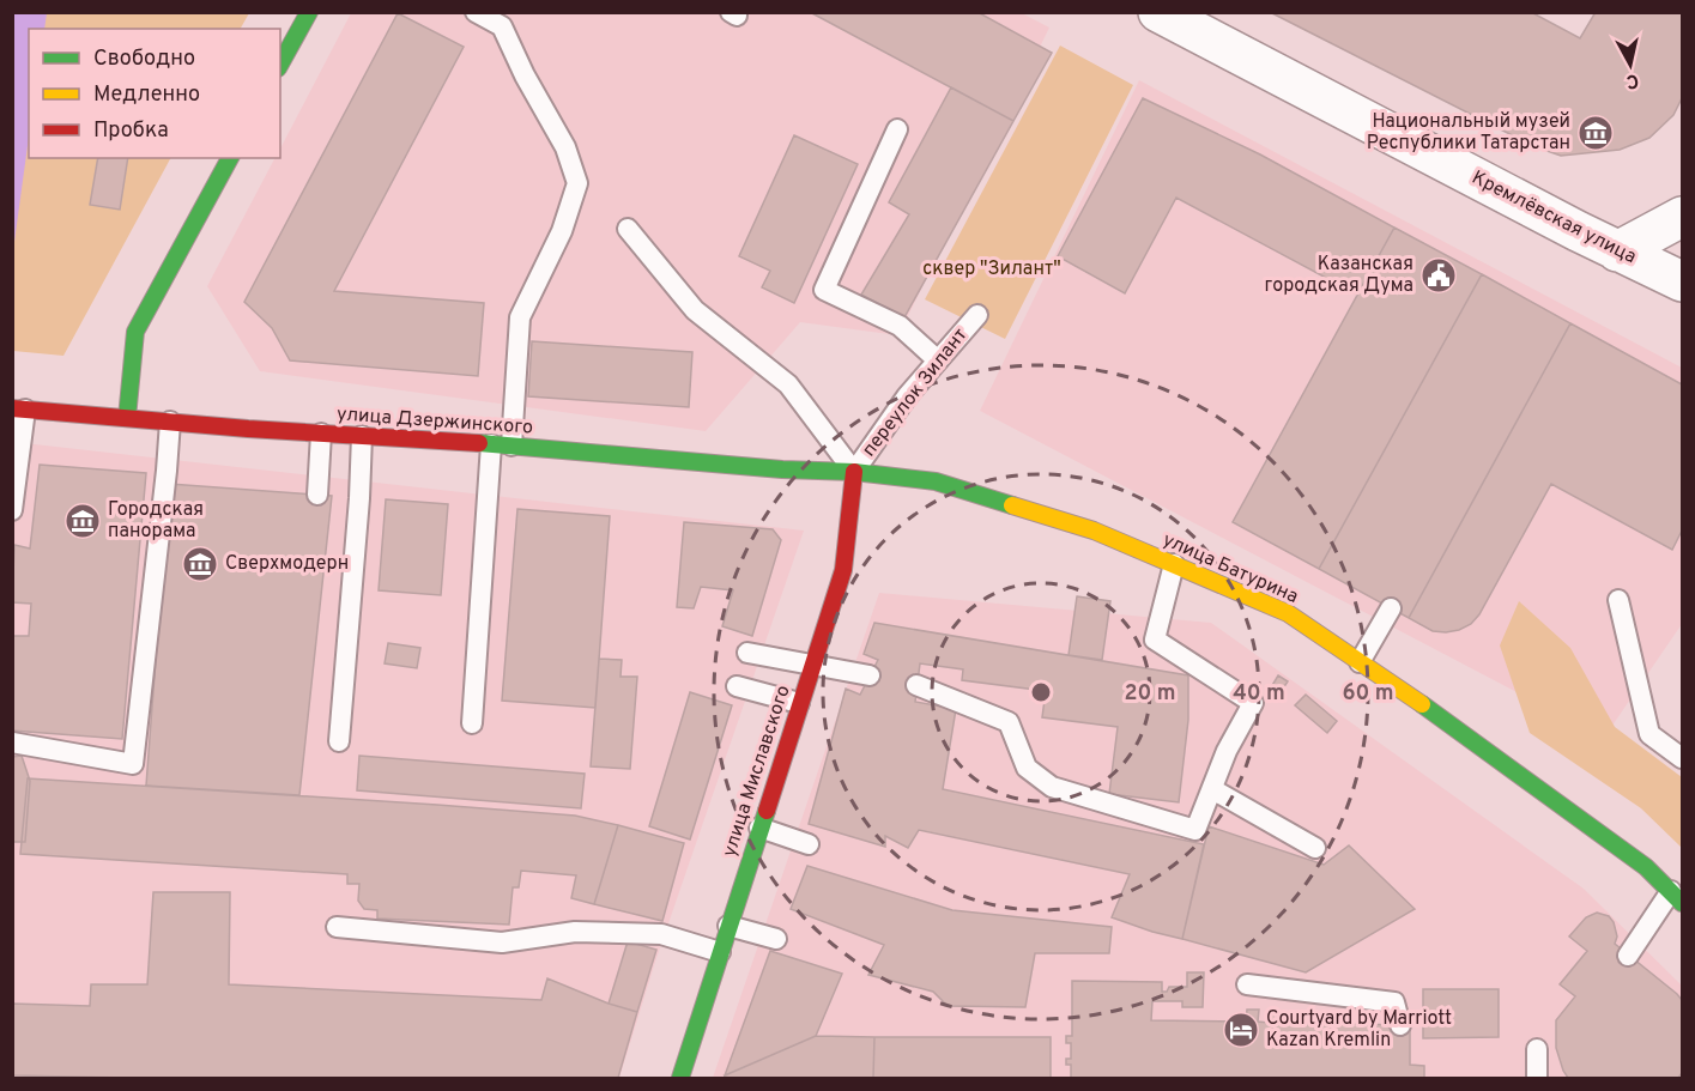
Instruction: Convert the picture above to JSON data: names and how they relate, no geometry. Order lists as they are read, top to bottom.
{
  "streets": {
    "main road": ["улица Дзержинского", "улица Батурина", "улица Миславского"],
    "street": ["Кремлёвская улица"],
    "lane": ["переулок Зилант"]
  },
  "crossings": [
    ["переулок Зилант", "улица Дзержинского"],
    ["переулок Зилант", "улица Батурина"],
    ["переулок Зилант", "улица Миславского"],
    ["улица Дзержинского", "улица Батурина"],
    ["улица Дзержинского", "улица Миславского"],
    ["улица Батурина", "улица Миславского"]
  ],
  "parks": ["сквер \"Зилант\""],
  "places": {
    "museum": ["Национальный музей Республики Татарстан", "Городская панорама", "Сверхмодерн"],
    "public building": ["Казанская городская Дума"],
    "hotel": ["Courtyard by Marriott Kazan Kremlin"]
  },
  "legend": ["Свободно", "Медленно", "Пробка"],
  "north": "bottom",
  "rings": ["20 m", "40 m", "60 m"]
}
